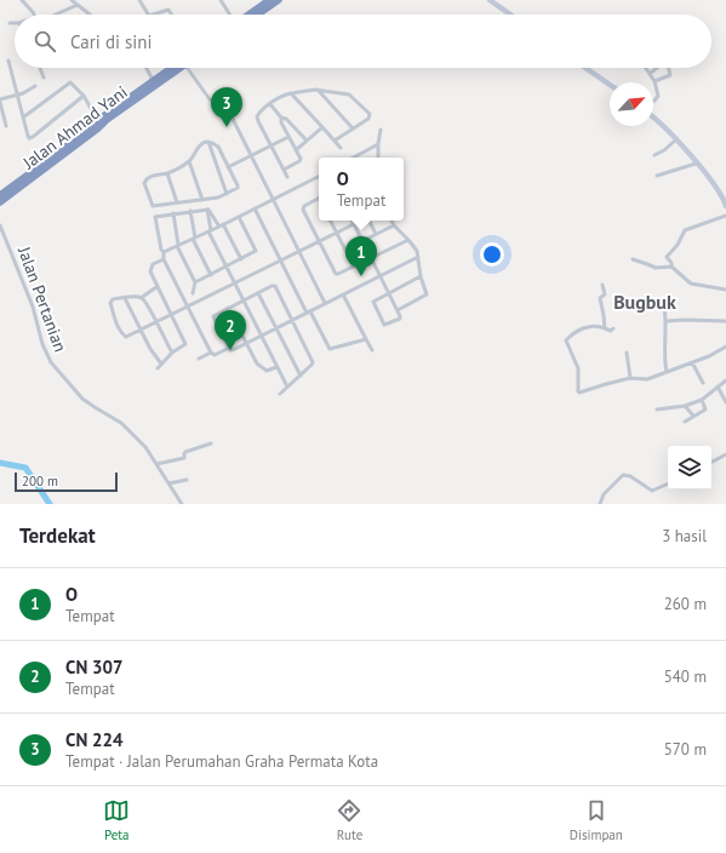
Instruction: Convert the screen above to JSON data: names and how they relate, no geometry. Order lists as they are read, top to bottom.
{
  "streets": {
    "highway": ["Jalan Ahmad Yani"],
    "street": ["Jalan Pertanian"]
  },
  "districts": ["Bugbuk"],
  "scale_bar": "200 m",
  "north": "top right",
  "page": {
    "search": "Cari di sini",
    "pins": ["3", "1", "2"],
    "popup": ["O", "Tempat"],
    "scale": "200 m",
    "heading": ["Terdekat", "3 hasil"],
    "list": [
      {
        "mark": "1",
        "name": "O",
        "note": "Tempat",
        "value": "260 m"
      },
      {
        "mark": "2",
        "name": "CN 307",
        "note": "Tempat",
        "value": "540 m"
      },
      {
        "mark": "3",
        "name": "CN 224",
        "note": "Tempat · Jalan Perumahan Graha Permata Kota",
        "value": "570 m"
      }
    ],
    "nav": ["Peta", "Rute", "Disimpan"]
  }
}
